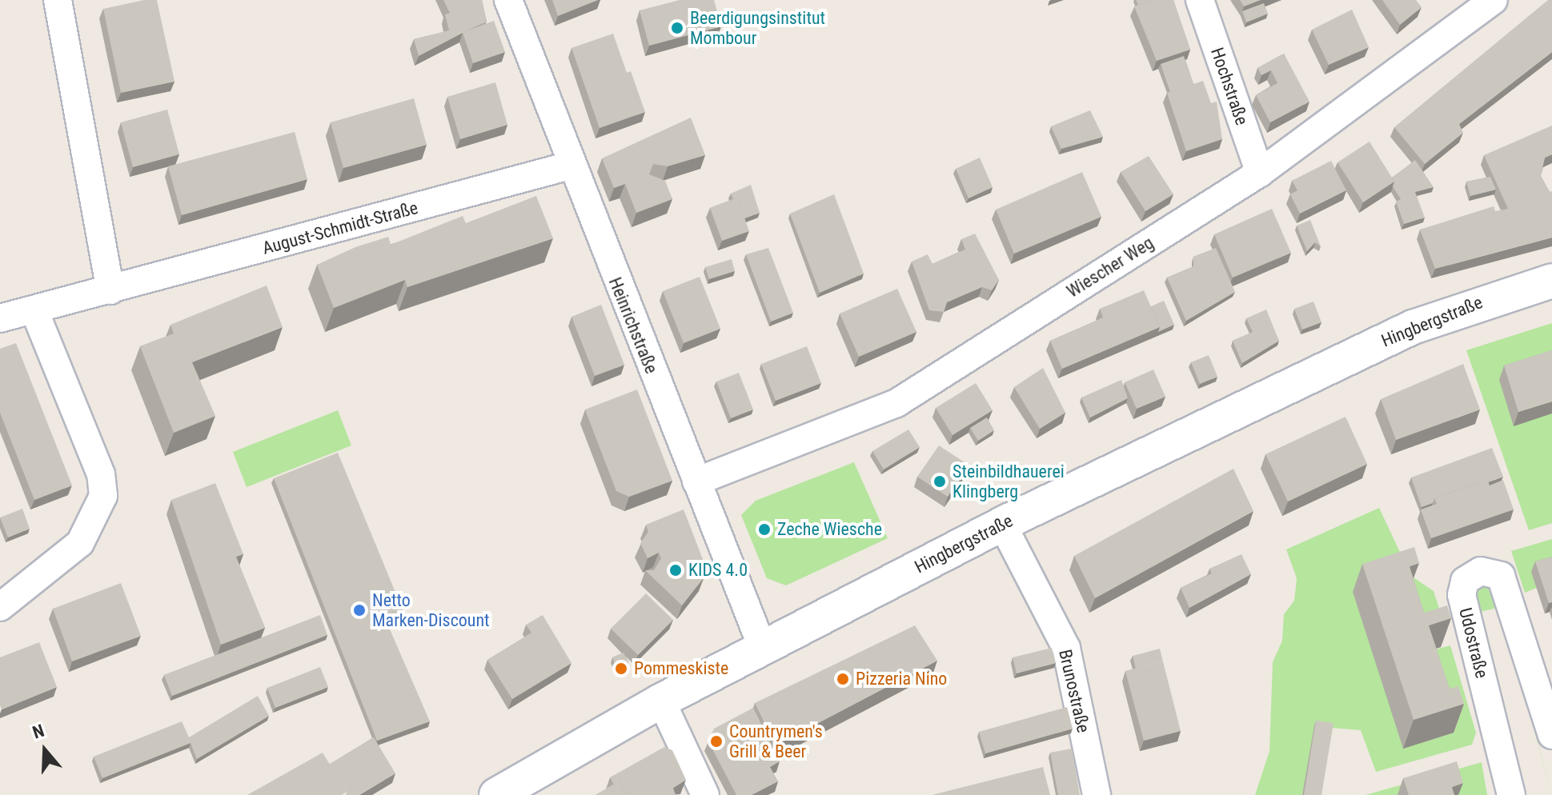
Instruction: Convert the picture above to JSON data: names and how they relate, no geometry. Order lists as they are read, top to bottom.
{
  "streets": {
    "street": [
      "Hochstraße",
      "August-Schmidt-Straße",
      "Wiescher Weg",
      "Hingbergstraße",
      "Heinrichstraße",
      "Udostraße",
      "Brunostraße"
    ]
  },
  "crossings": [
    ["Hochstraße", "Wiescher Weg"],
    ["August-Schmidt-Straße", "Heinrichstraße"],
    ["Wiescher Weg", "Heinrichstraße"],
    ["Hingbergstraße", "Heinrichstraße"],
    ["Hingbergstraße", "Brunostraße"]
  ],
  "places": [
    "Beerdigungsinstitut Mombour",
    "Steinbildhauerei Klingberg",
    "Zeche Wiesche",
    "KIDS 4.0",
    "Netto Marken-Discount",
    "Pommeskiste",
    "Pizzeria Nino",
    "Countrymen's Grill & Beer"
  ],
  "north": "top"
}
